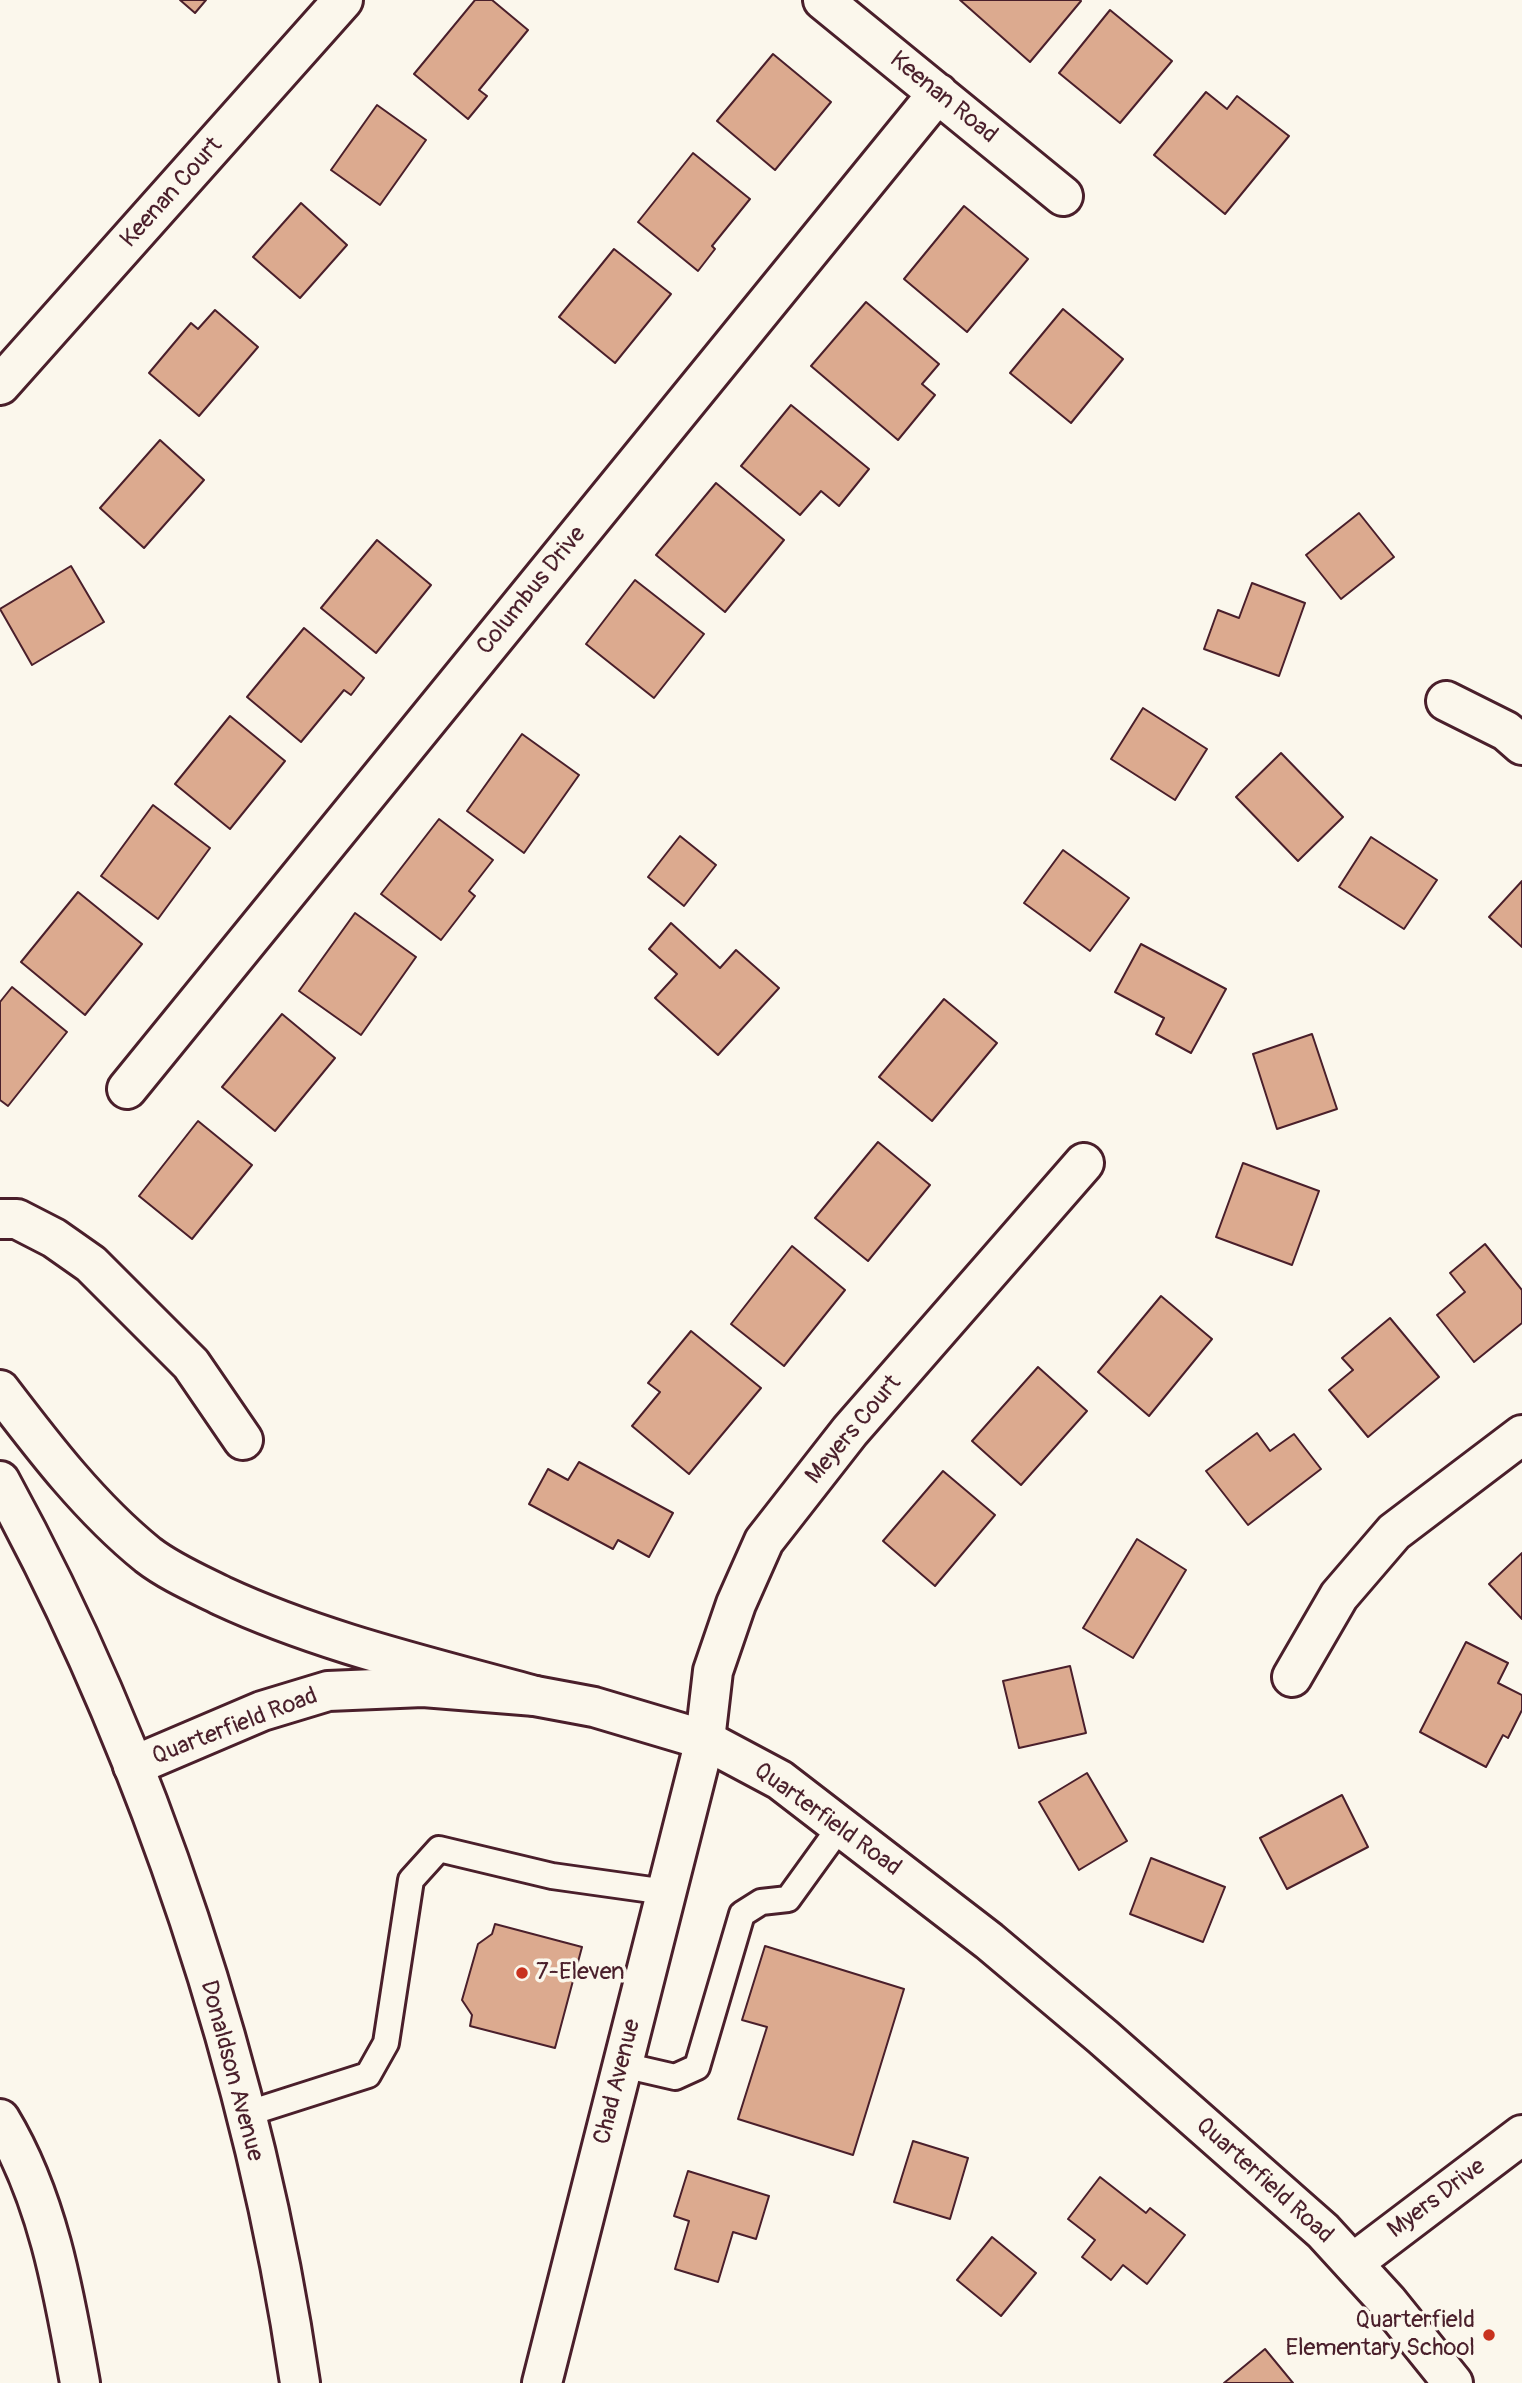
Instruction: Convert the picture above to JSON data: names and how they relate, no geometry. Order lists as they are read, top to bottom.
{
  "streets": {
    "street": [
      "Keenan Road",
      "Keenan Court",
      "Columbus Drive",
      "Meyers Court",
      "Quarterfield Road",
      "Donaldson Avenue",
      "Chad Avenue",
      "Myers Drive"
    ]
  },
  "crossings": [
    ["Keenan Road", "Columbus Drive"],
    ["Meyers Court", "Quarterfield Road"],
    ["Meyers Court", "Chad Avenue"],
    ["Quarterfield Road", "Donaldson Avenue"],
    ["Quarterfield Road", "Chad Avenue"],
    ["Quarterfield Road", "Myers Drive"]
  ],
  "places": ["7-Eleven", "Quarterfield Elementary School"]
}
